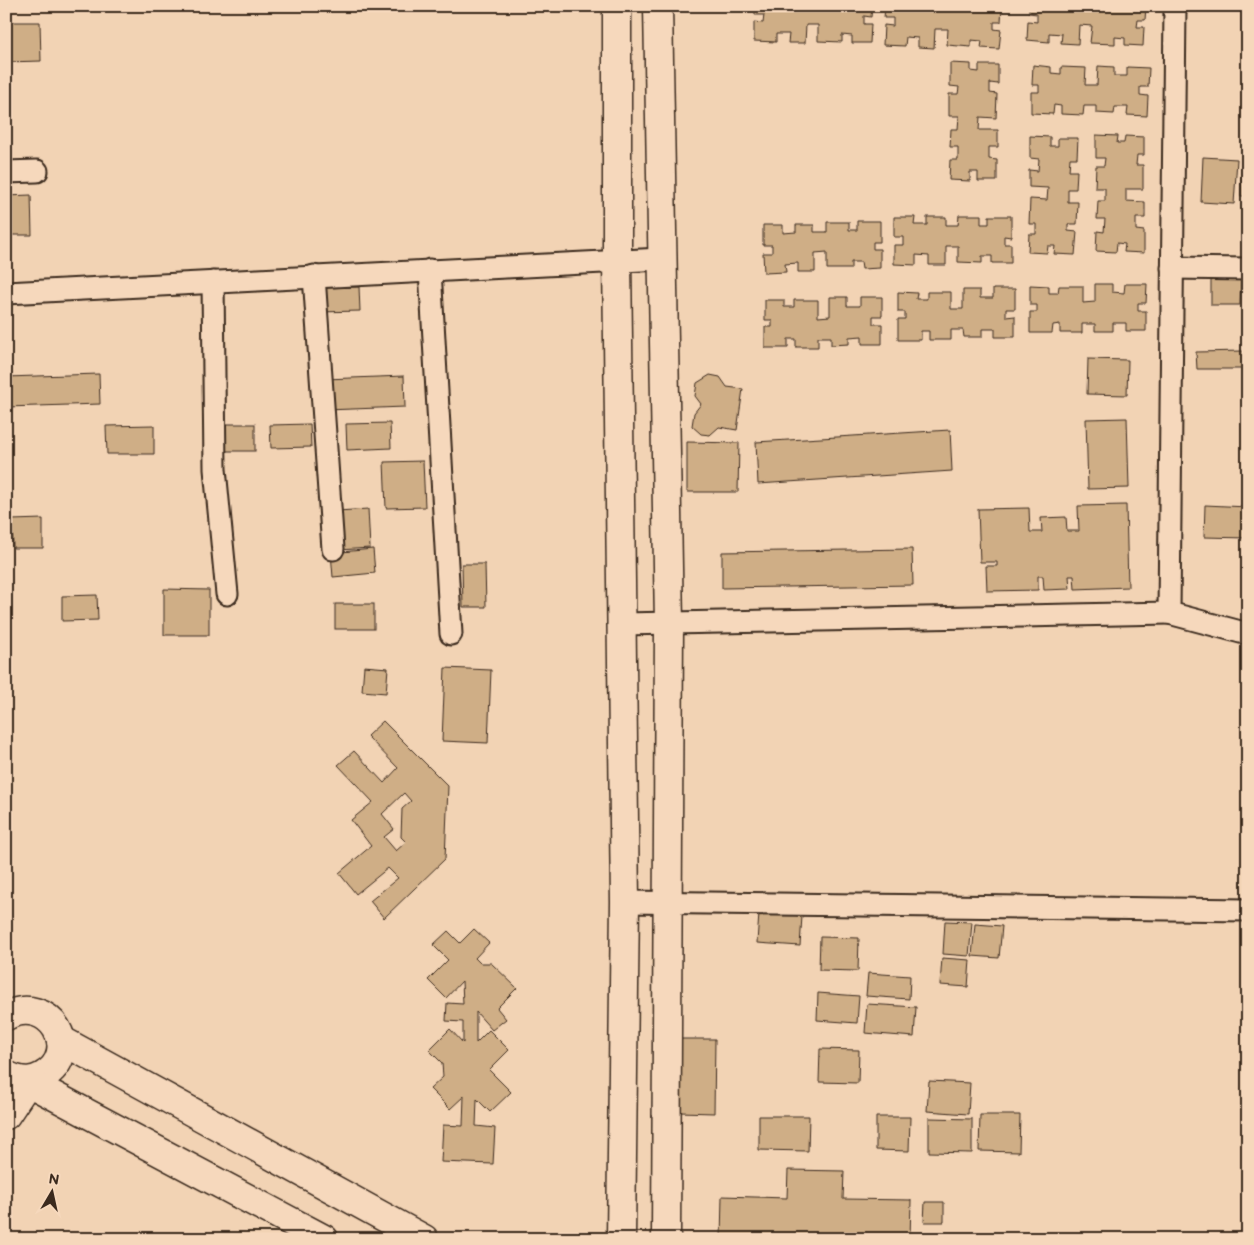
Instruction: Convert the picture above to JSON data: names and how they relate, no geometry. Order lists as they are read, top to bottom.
{
  "north": "top"
}
